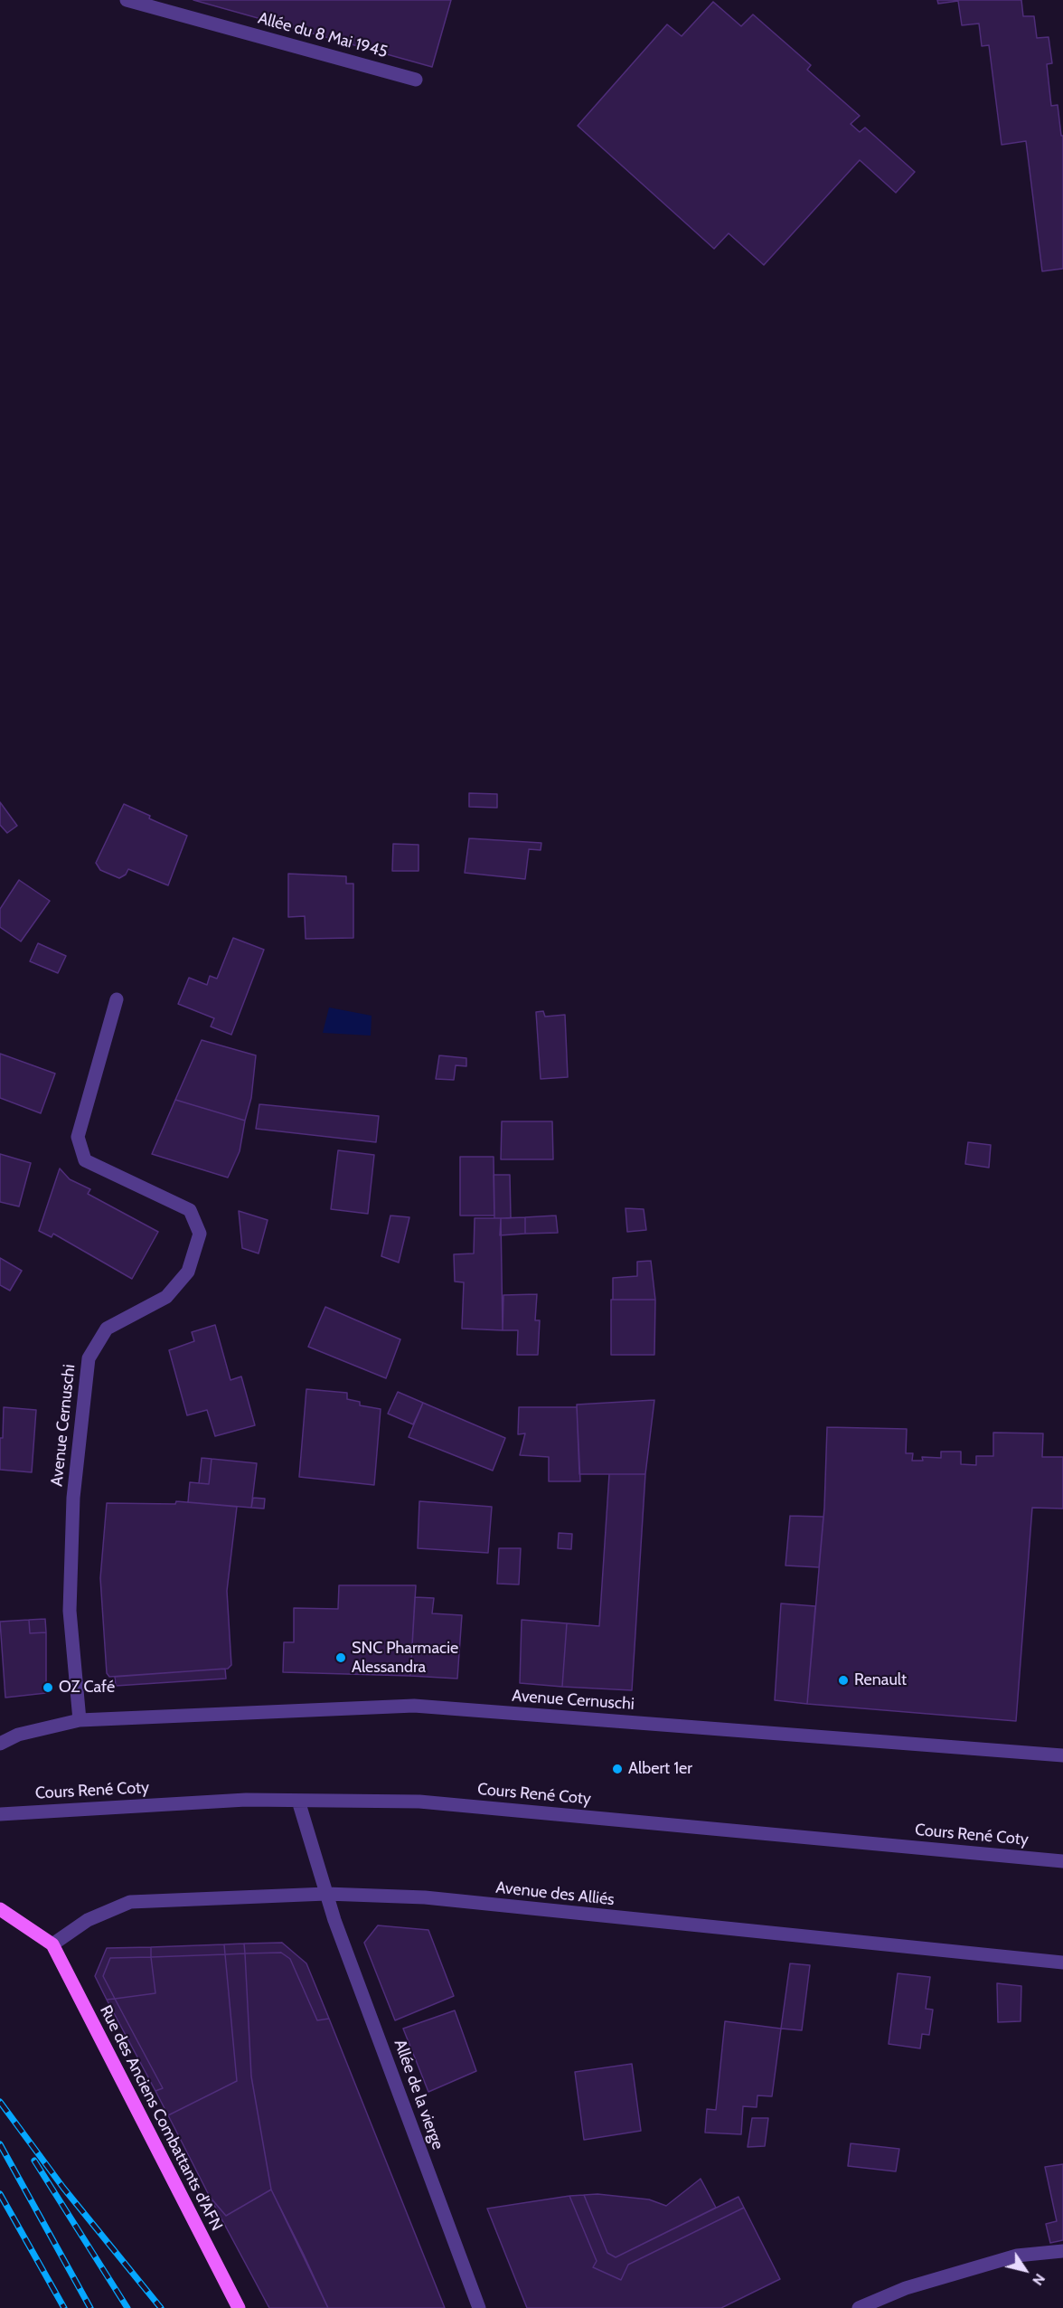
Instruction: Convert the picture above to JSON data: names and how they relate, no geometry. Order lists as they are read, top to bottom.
{
  "streets": {
    "main road": ["Rue des Anciens Combattants d'AFN"],
    "street": [
      "Allée du 8 Mai 1945",
      "Avenue Cernuschi",
      "Cours René Coty",
      "Avenue des Alliés",
      "Allée de la vierge"
    ]
  },
  "crossings": [
    ["Cours René Coty", "Allée de la vierge"],
    ["Avenue des Alliés", "Allée de la vierge"],
    ["Avenue des Alliés", "Rue des Anciens Combattants d'AFN"]
  ],
  "places": [
    "SNC Pharmacie Alessandra",
    "Renault",
    "OZ Café",
    "Albert 1er"
  ],
  "north": "bottom right"
}
